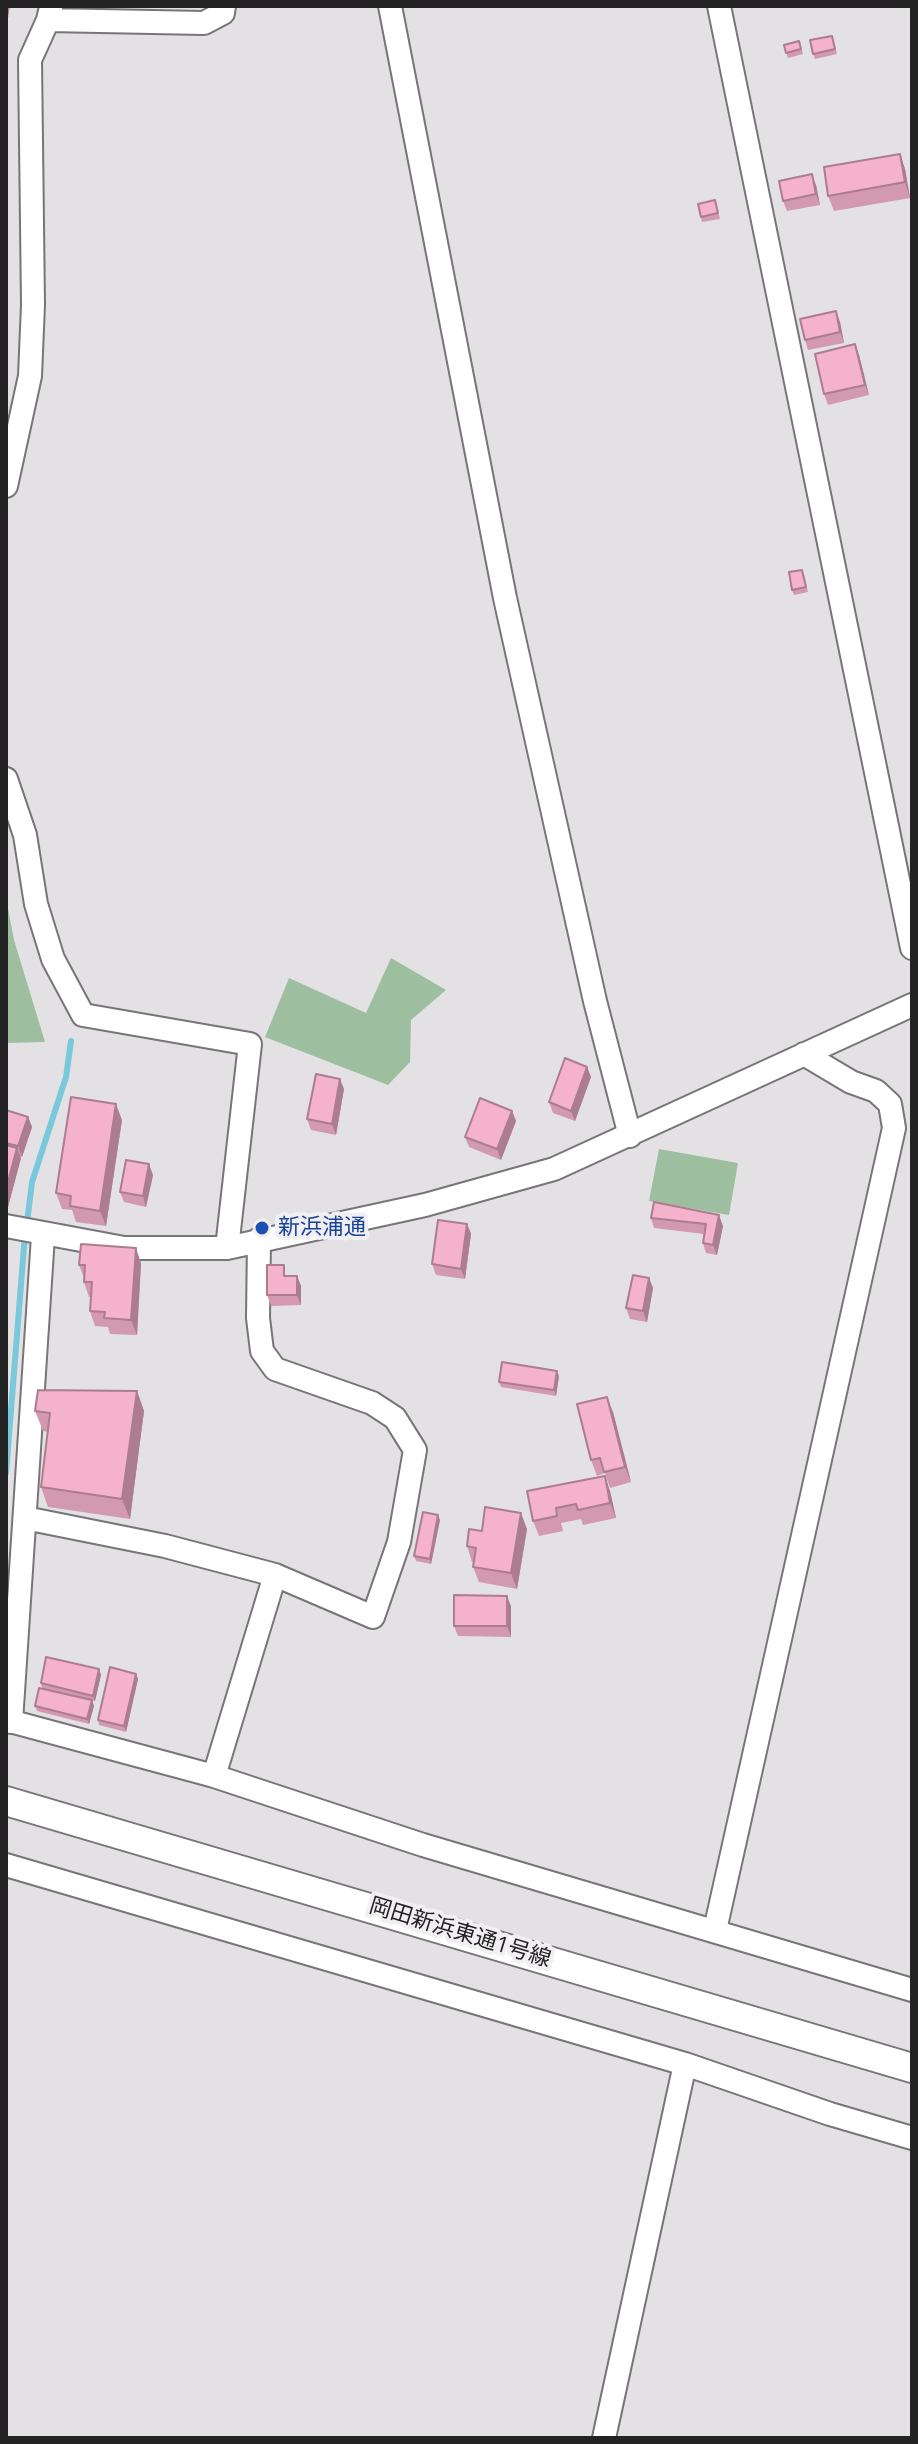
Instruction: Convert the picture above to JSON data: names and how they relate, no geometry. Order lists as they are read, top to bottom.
{
  "streets": {
    "street": ["岡田新浜東通1号線"]
  },
  "places": ["新浜浦通"]
}
